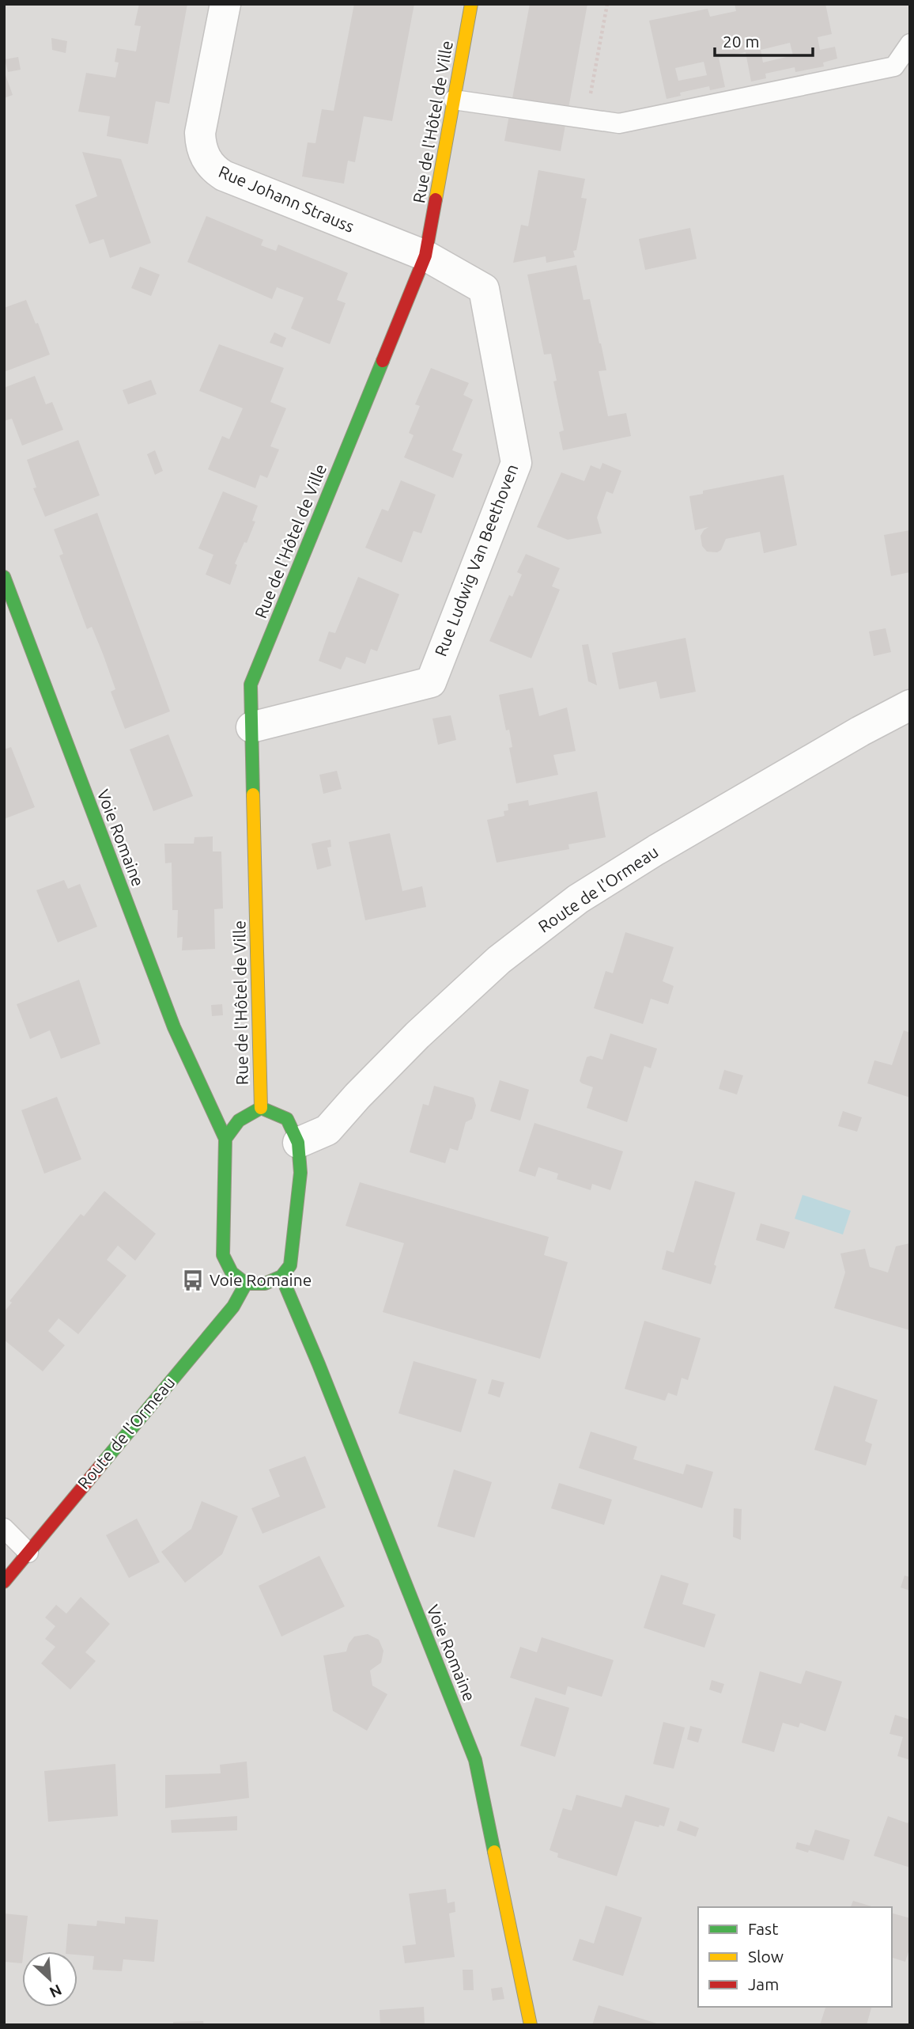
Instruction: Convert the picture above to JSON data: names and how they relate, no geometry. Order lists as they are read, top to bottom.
{
  "streets": {
    "street": [
      "Rue de l'Hôtel de Ville",
      "Rue Johann Strauss",
      "Rue Ludwig Van Beethoven",
      "Voie Romaine",
      "Route de l'Ormeau"
    ]
  },
  "crossings": [
    ["Rue de l'Hôtel de Ville", "Rue Johann Strauss"],
    ["Rue de l'Hôtel de Ville", "Rue Ludwig Van Beethoven"],
    ["Rue Johann Strauss", "Rue Ludwig Van Beethoven"]
  ],
  "places": {
    "bus stop": ["Voie Romaine"]
  },
  "legend": ["Fast", "Slow", "Jam"],
  "scale_bar": "20 m",
  "north": "bottom right"
}
